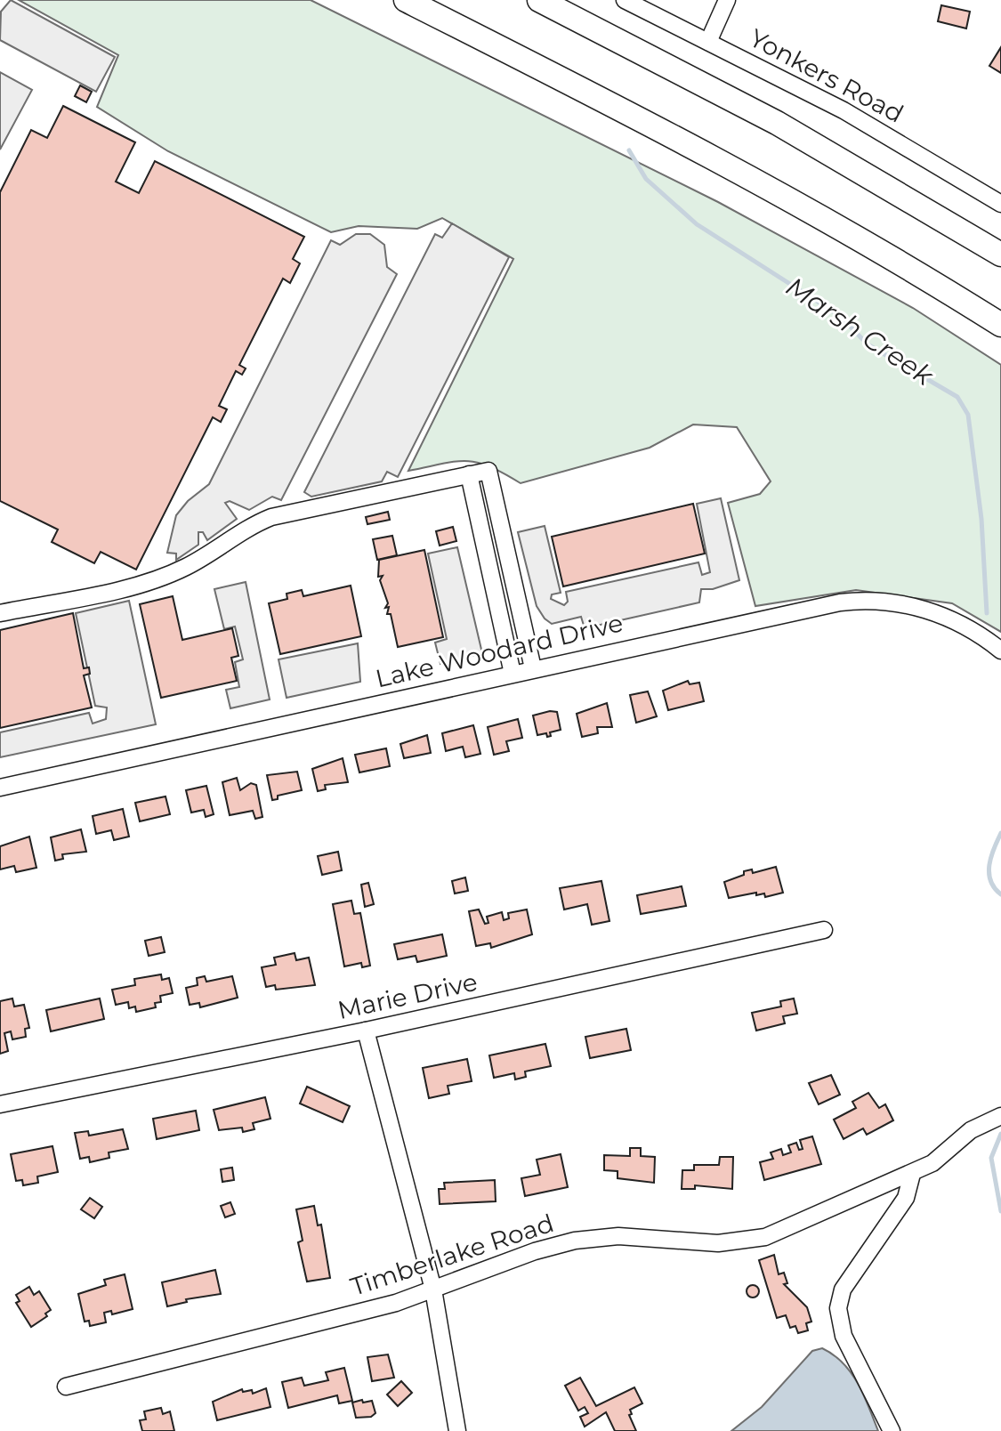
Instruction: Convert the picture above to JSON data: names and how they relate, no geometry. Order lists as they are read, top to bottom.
{
  "streets": {
    "street": [
      "Yonkers Road",
      "Lake Woodard Drive",
      "Marie Drive",
      "Timberlake Road"
    ]
  },
  "water": ["Marsh Creek"]
}
